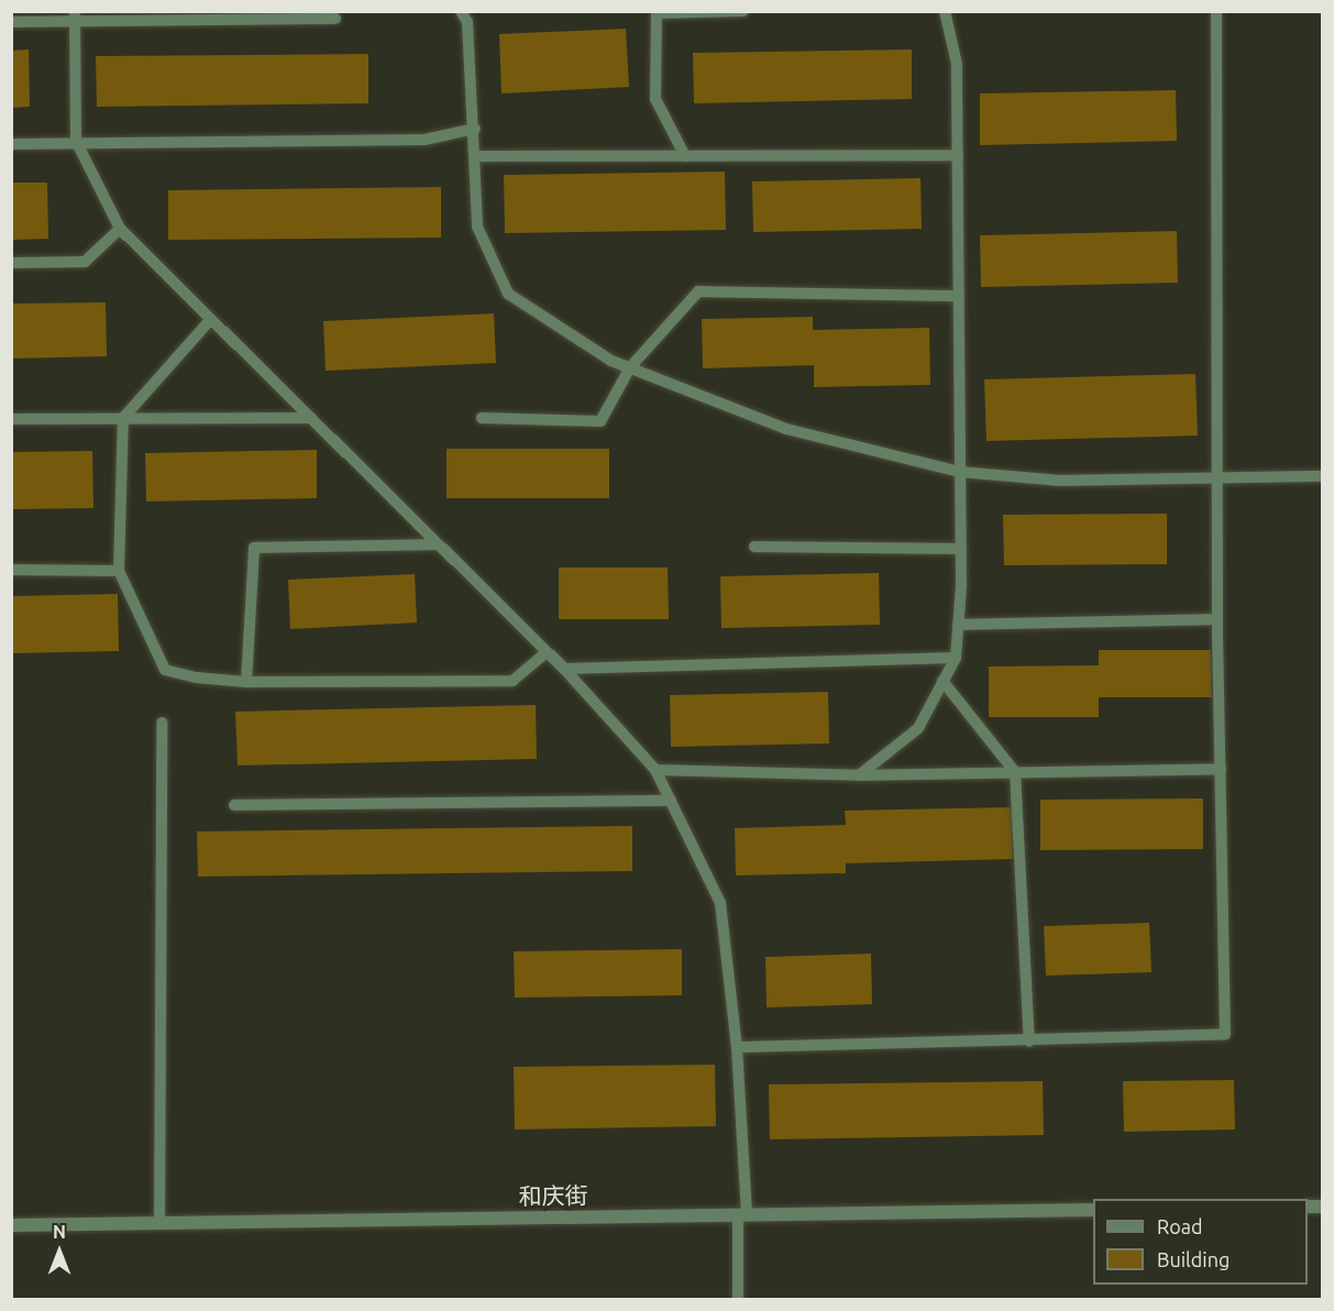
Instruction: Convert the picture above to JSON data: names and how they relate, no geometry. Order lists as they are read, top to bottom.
{
  "streets": {
    "street": ["和庆街"]
  },
  "legend": ["Road", "Building"],
  "north": "top"
}
